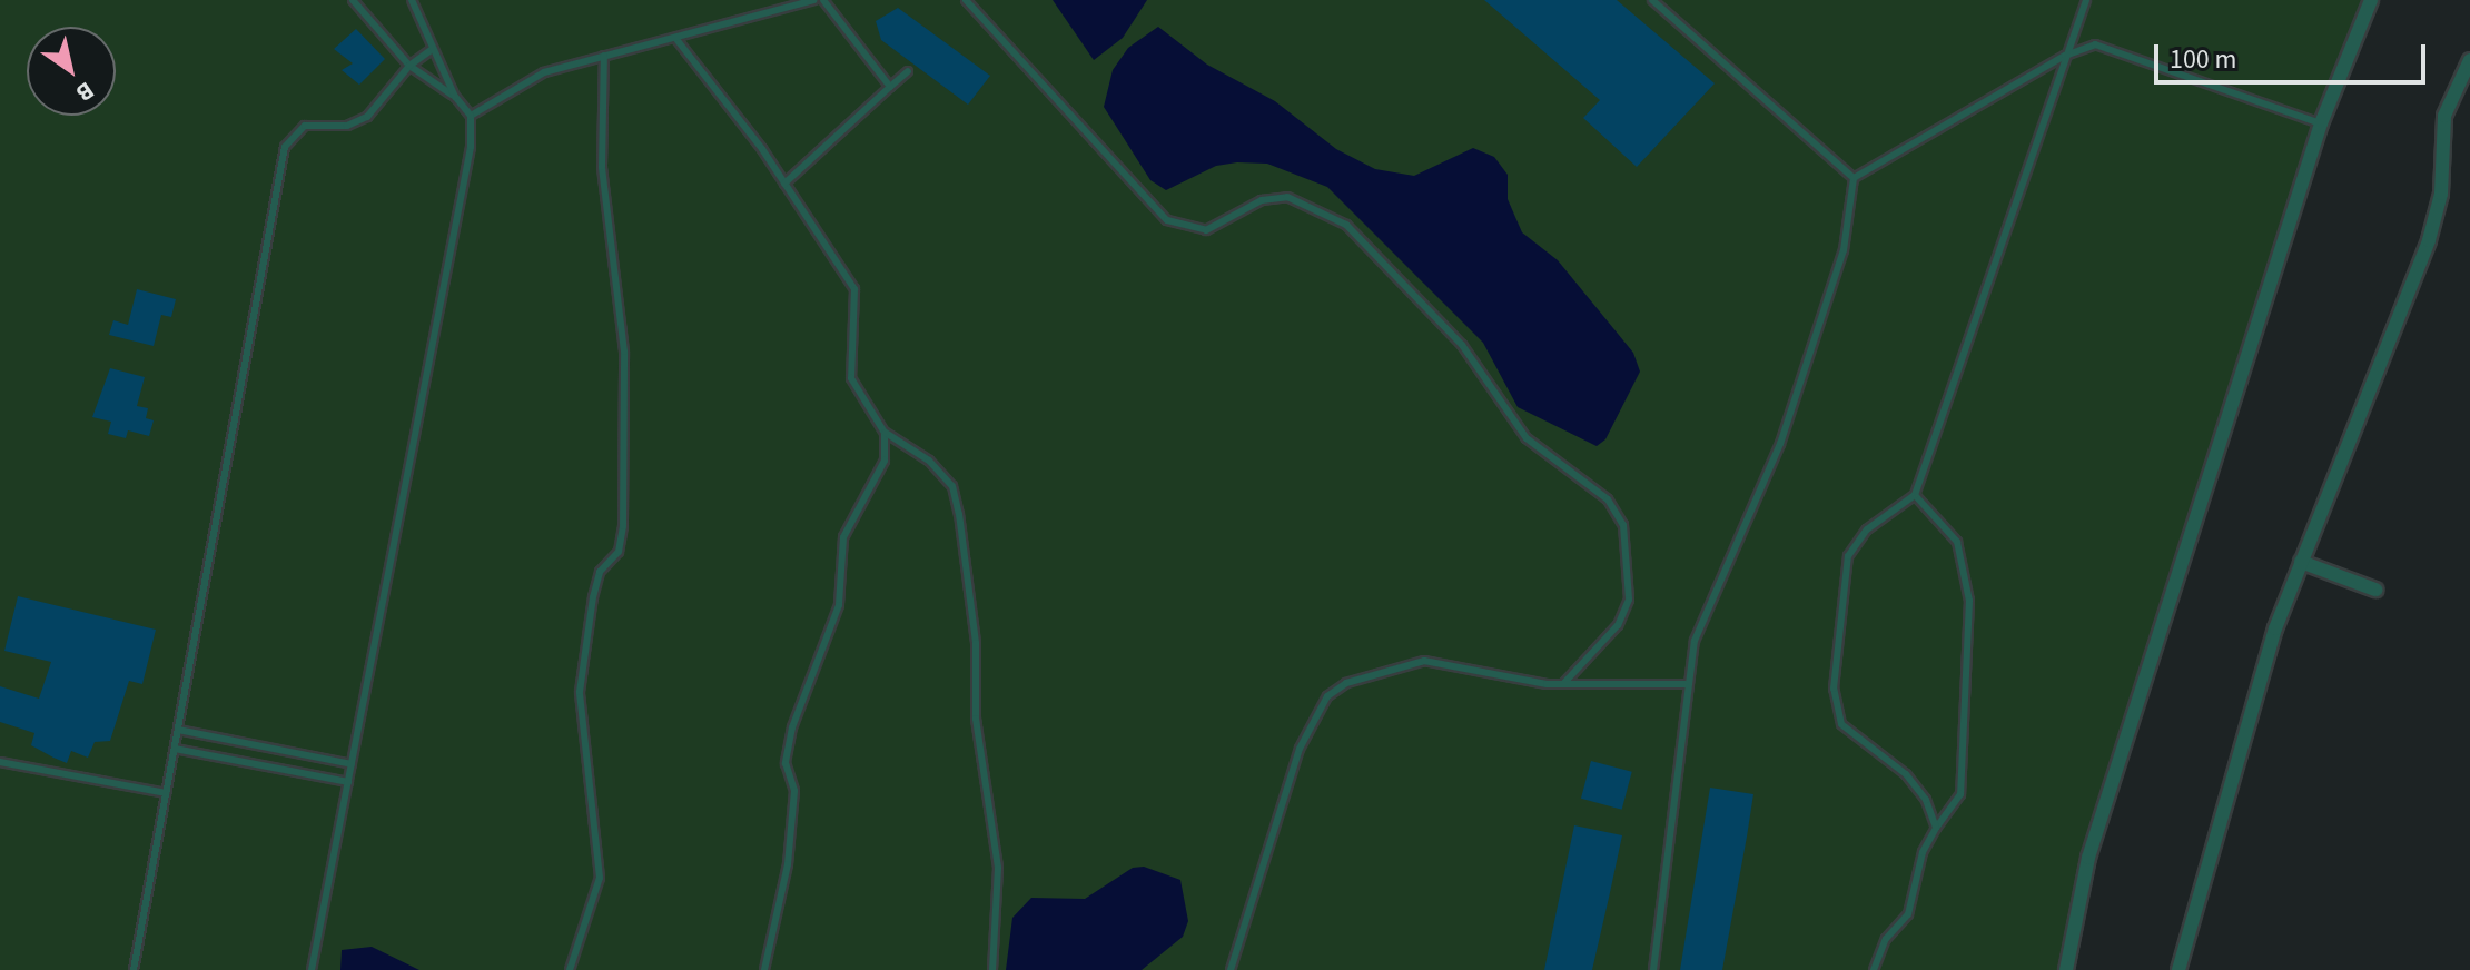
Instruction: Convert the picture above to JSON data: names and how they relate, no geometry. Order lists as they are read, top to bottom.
{
  "scale_bar": "100 m",
  "north": "bottom right"
}
